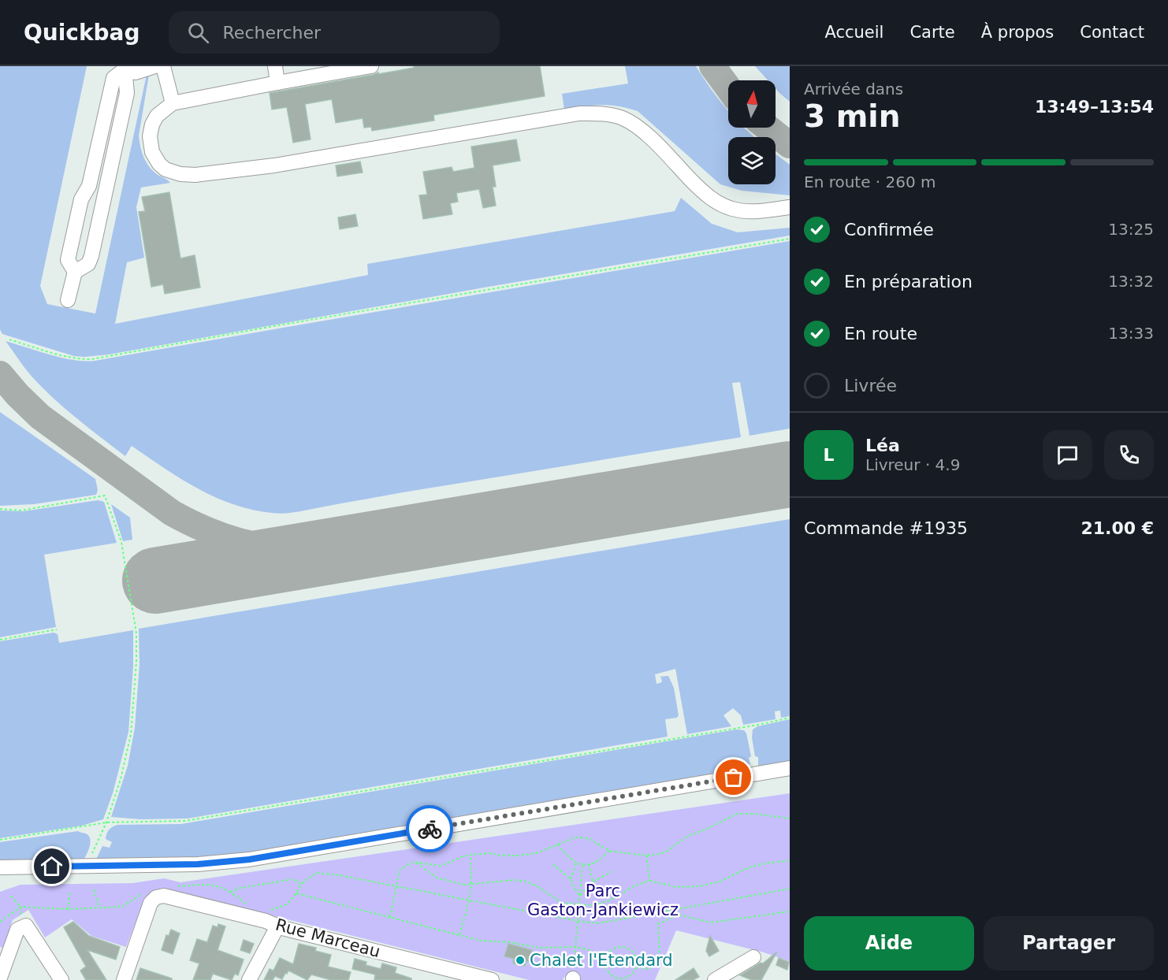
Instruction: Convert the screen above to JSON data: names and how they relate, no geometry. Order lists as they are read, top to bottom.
{
  "streets": {
    "street": ["Rue Marceau"]
  },
  "parks": ["Parc Gaston-Jankiewicz"],
  "places": ["Chalet l'Etendard"],
  "north": "top",
  "page": {
    "header": "Quickbag",
    "search": "Rechercher",
    "nav": [
      "Accueil",
      "Carte",
      "À propos",
      "Contact"
    ],
    "heading": ["3 min", "Arrivée dans", "13:49–13:54"],
    "panel": [
      "Léa",
      "Livreur · 4.9",
      "Commande #1935",
      "21.00 €"
    ],
    "bar": "En route · 260 m",
    "list": [
      ["Confirmée", "13:25"],
      ["En préparation", "13:32"],
      ["En route", "13:33"],
      "Livrée"
    ],
    "round": "L",
    "buttons": ["Aide", "Partager"]
  }
}
